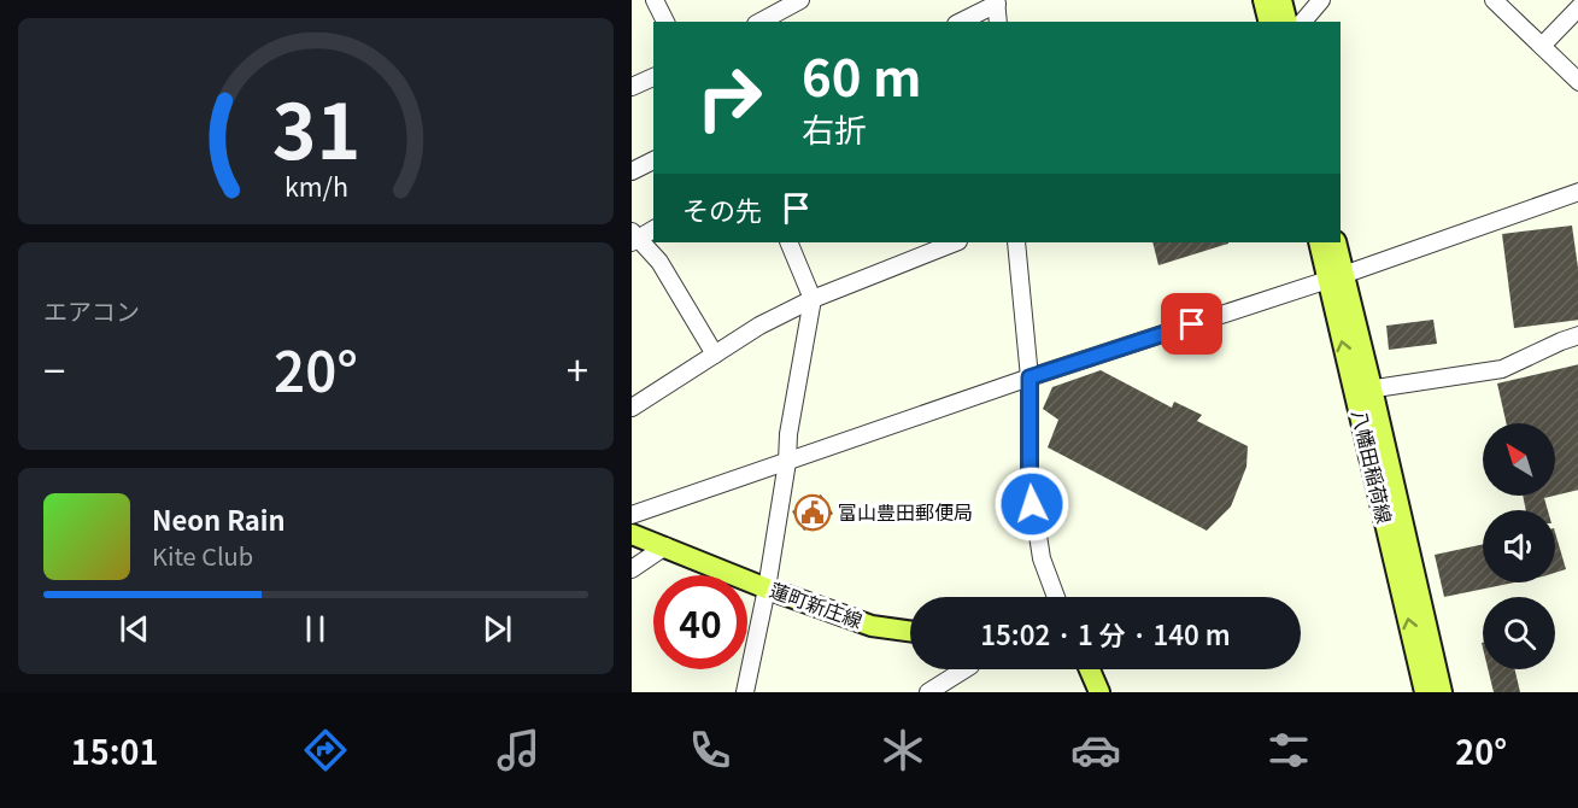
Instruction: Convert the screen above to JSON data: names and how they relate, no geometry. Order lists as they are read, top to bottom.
{
  "streets": {
    "main road": ["八幡田稲荷線", "蓮町新庄線"]
  },
  "places": {
    "public building": ["富山豊田郵便局"]
  },
  "north": "top left",
  "page": {
    "turn": ["60 m", "右折"],
    "then": "その先",
    "tile": "エアコン",
    "heat": ["−", "20°", "+"],
    "song": ["Neon Rain", "Kite Club"],
    "limit": "40",
    "trip": "15:02 · 1 分 · 140 m",
    "tabs": ["15:01", "20°"],
    "gauge": ["31", "km/h"]
  }
}
